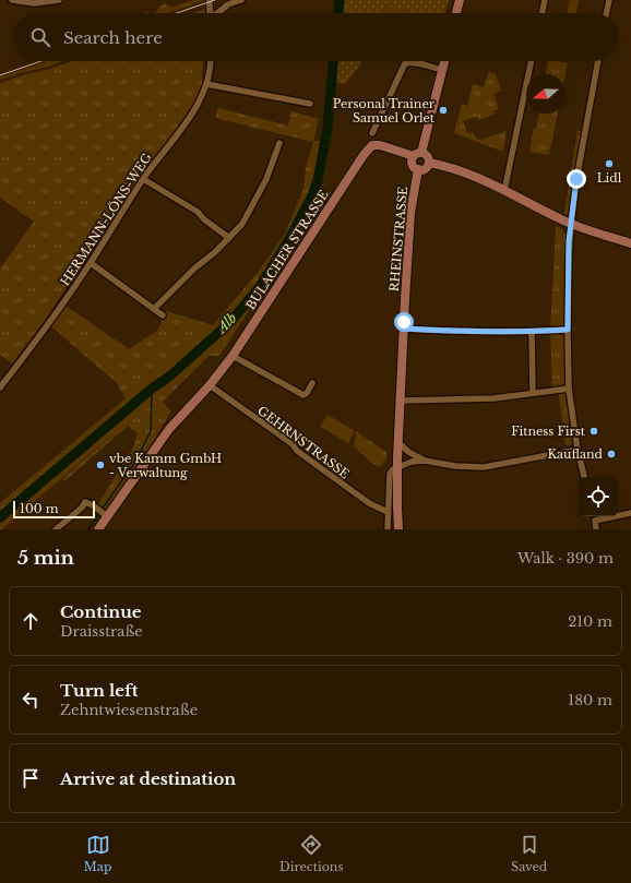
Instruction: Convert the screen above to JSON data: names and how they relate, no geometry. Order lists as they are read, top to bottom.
{
  "streets": {
    "street": [
      "HERMANN-LÖNS-WEG",
      "RHEINSTRASSE",
      "BULACHER STRASSE",
      "GEHRNSTRASSE"
    ]
  },
  "crossings": [
    ["RHEINSTRASSE", "BULACHER STRASSE"],
    ["RHEINSTRASSE", "GEHRNSTRASSE"],
    ["BULACHER STRASSE", "GEHRNSTRASSE"]
  ],
  "water": ["Alb"],
  "places": [
    "Personal Trainer Samuel Orlet",
    "Lidl",
    "Fitness First",
    "Kaufland",
    "vbe Kamm GmbH - Verwaltung"
  ],
  "scale_bar": "100 m",
  "north": "left",
  "page": {
    "search": "Search here",
    "scale": "100 m",
    "heading": ["5 min", "Walk · 390 m"],
    "list": [
      ["Continue", "Draisstraße", "210 m"],
      ["Turn left", "Zehntwiesenstraße", "180 m"],
      "Arrive at destination"
    ],
    "nav": ["Map", "Directions", "Saved"]
  }
}
